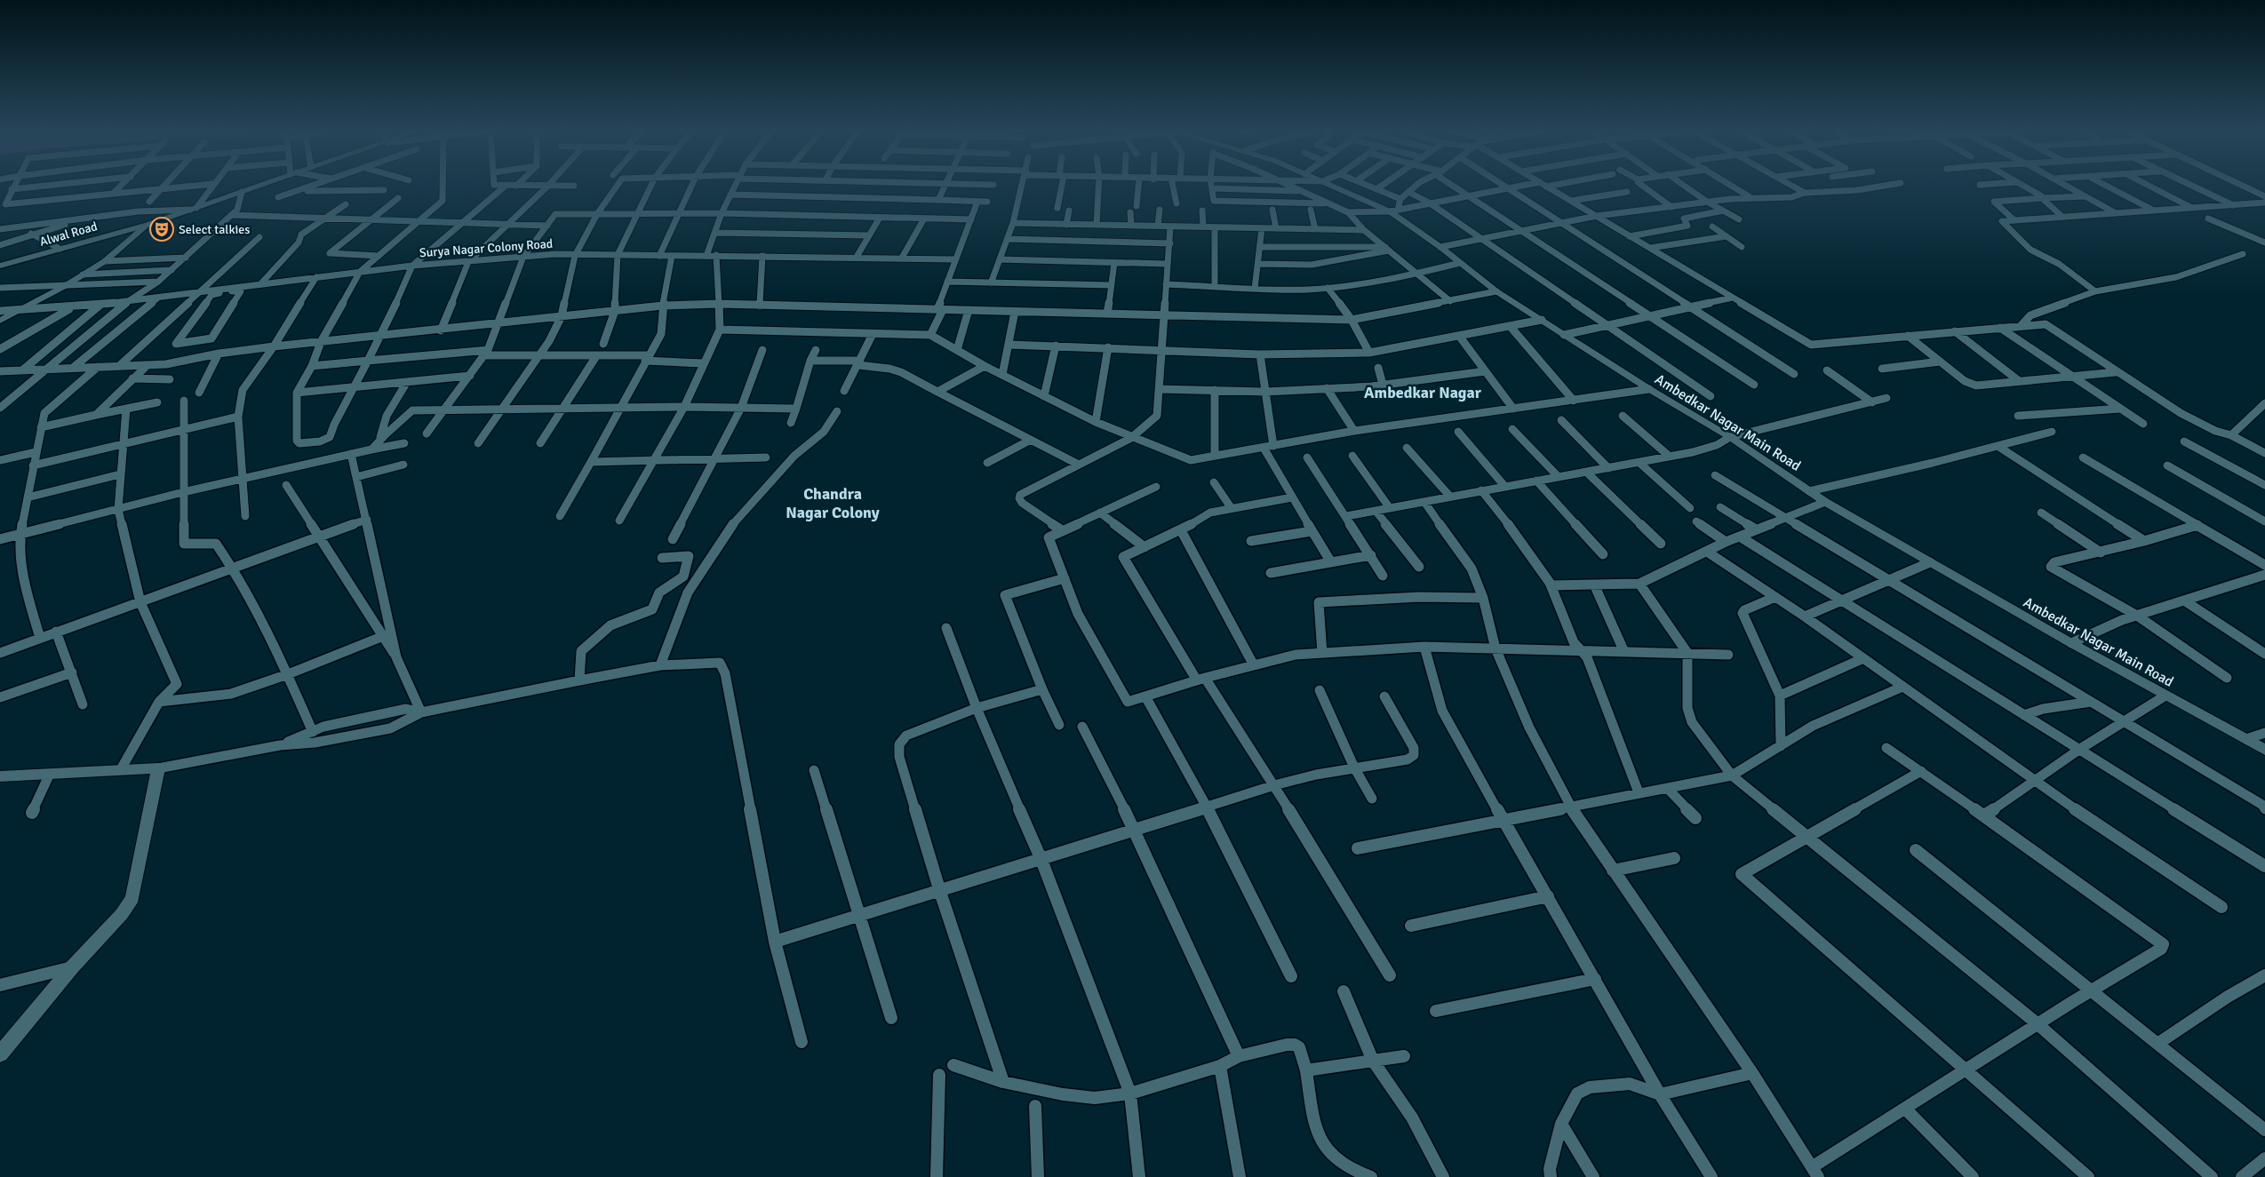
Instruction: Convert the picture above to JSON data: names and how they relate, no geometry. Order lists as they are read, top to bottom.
{
  "streets": {
    "main road": ["Alwal Road"],
    "street": ["Surya Nagar Colony Road", "Ambedkar Nagar Main Road"]
  },
  "districts": ["Ambedkar Nagar", "Chandra Nagar Colony"],
  "places": {
    "theatre": ["Select talkies"]
  }
}
